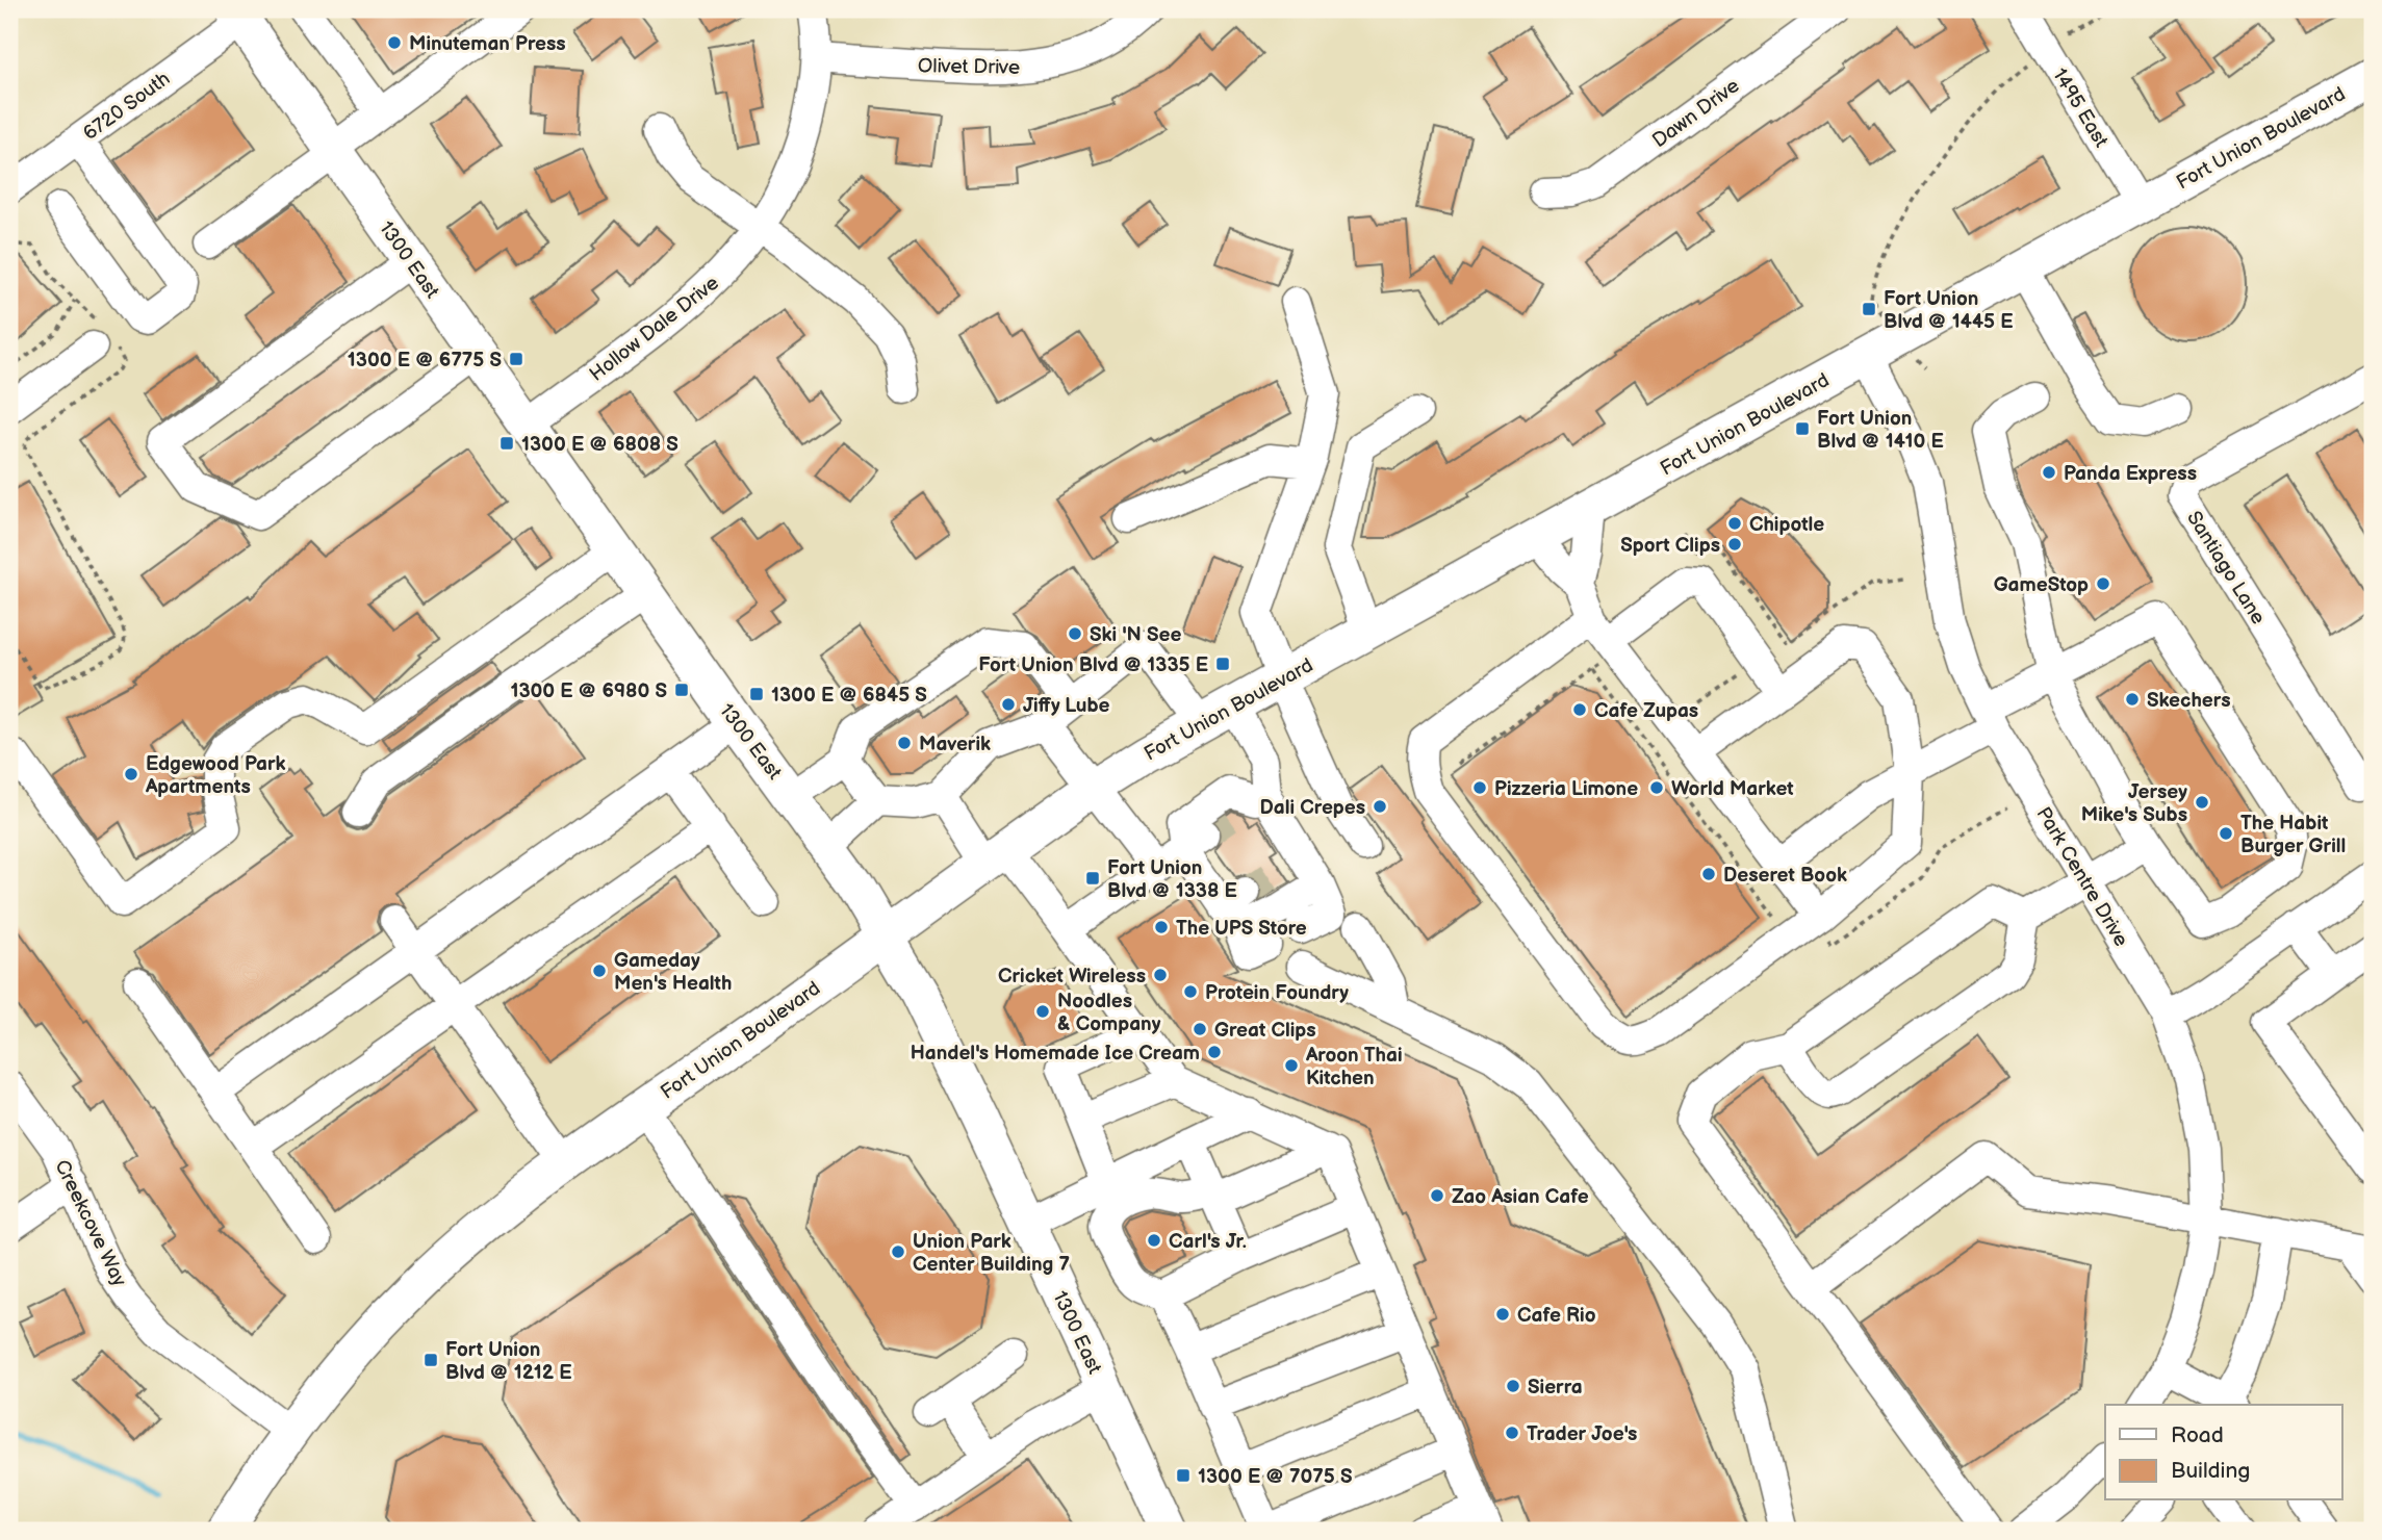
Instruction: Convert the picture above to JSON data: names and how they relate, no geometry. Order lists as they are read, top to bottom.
{
  "streets": {
    "main road": ["Fort Union Boulevard", "1300 East"],
    "street": [
      "Olivet Drive",
      "6720 South",
      "1495 East",
      "Dawn Drive",
      "Hollow Dale Drive",
      "Santiago Lane",
      "Park Centre Drive",
      "Creekcove Way"
    ]
  },
  "crossings": [
    ["Olivet Drive", "Hollow Dale Drive"],
    ["6720 South", "1300 East"],
    ["1495 East", "Fort Union Boulevard"],
    ["Fort Union Boulevard", "1300 East"],
    ["Fort Union Boulevard", "Park Centre Drive"],
    ["Fort Union Boulevard", "Creekcove Way"],
    ["1300 East", "Hollow Dale Drive"]
  ],
  "places": {
    "other": [
      "Minuteman Press",
      "Panda Express",
      "Chipotle",
      "Sport Clips",
      "GameStop",
      "Ski 'N See",
      "Skechers",
      "Jiffy Lube",
      "Cafe Zupas",
      "Maverik",
      "Edgewood Park Apartments",
      "Pizzeria Limone",
      "World Market",
      "Jersey Mike's Subs",
      "Dali Crepes",
      "The Habit Burger Grill",
      "Deseret Book",
      "The UPS Store",
      "Gameday Men's Health",
      "Cricket Wireless",
      "Protein Foundry",
      "Noodles & Company",
      "Great Clips",
      "Handel's Homemade Ice Cream",
      "Aroon Thai Kitchen",
      "Zao Asian Cafe",
      "Carl's Jr.",
      "Union Park Center Building 7",
      "Cafe Rio",
      "Sierra",
      "Trader Joe's"
    ],
    "transit": [
      "Fort Union Blvd @ 1445 E",
      "1300 E @ 6775 S",
      "Fort Union Blvd @ 1410 E",
      "1300 E @ 6808 S",
      "Fort Union Blvd @ 1335 E",
      "1300 E @ 6980 S",
      "1300 E @ 6845 S",
      "Fort Union Blvd @ 1338 E",
      "Fort Union Blvd @ 1212 E",
      "1300 E @ 7075 S"
    ]
  },
  "legend": ["Road", "Building"]
}
